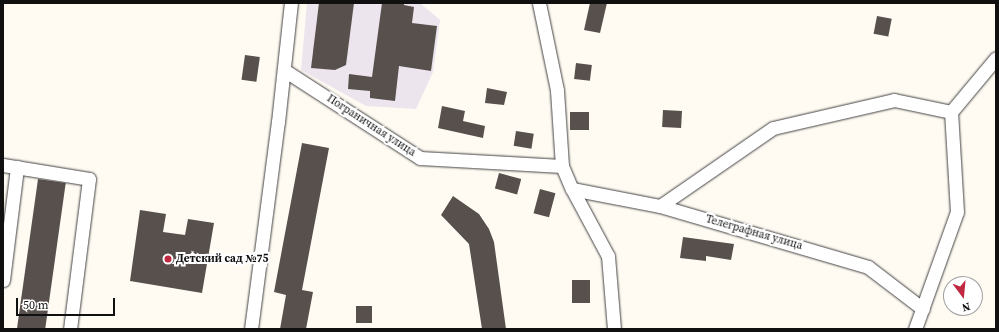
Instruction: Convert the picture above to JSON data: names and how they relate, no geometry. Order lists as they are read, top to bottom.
{
  "streets": {
    "street": ["Пограничная улица", "Телеграфная улица"]
  },
  "places": ["Детский сад №75"],
  "scale_bar": "50 m",
  "north": "bottom"
}
